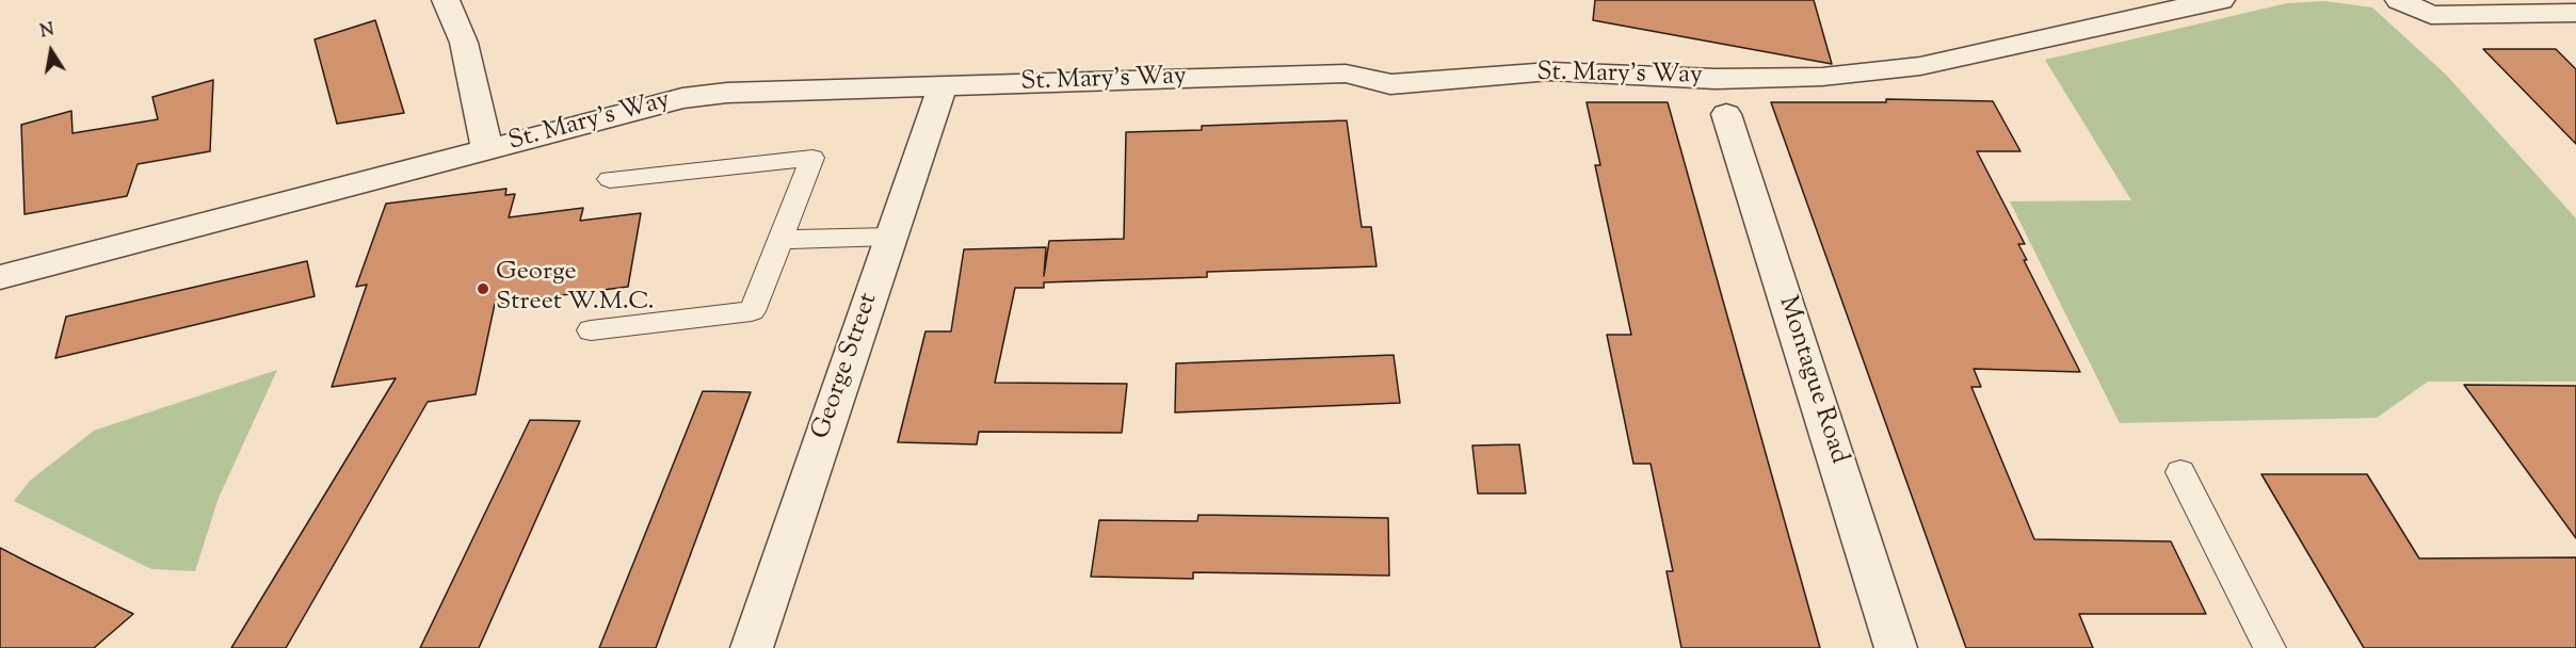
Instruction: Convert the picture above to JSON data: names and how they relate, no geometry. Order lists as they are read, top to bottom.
{
  "streets": {
    "street": ["St. Mary's Way", "George Street", "Montague Road"]
  },
  "crossings": [
    ["St. Mary's Way", "George Street"]
  ],
  "places": ["George Street W.M.C."],
  "north": "top"
}
